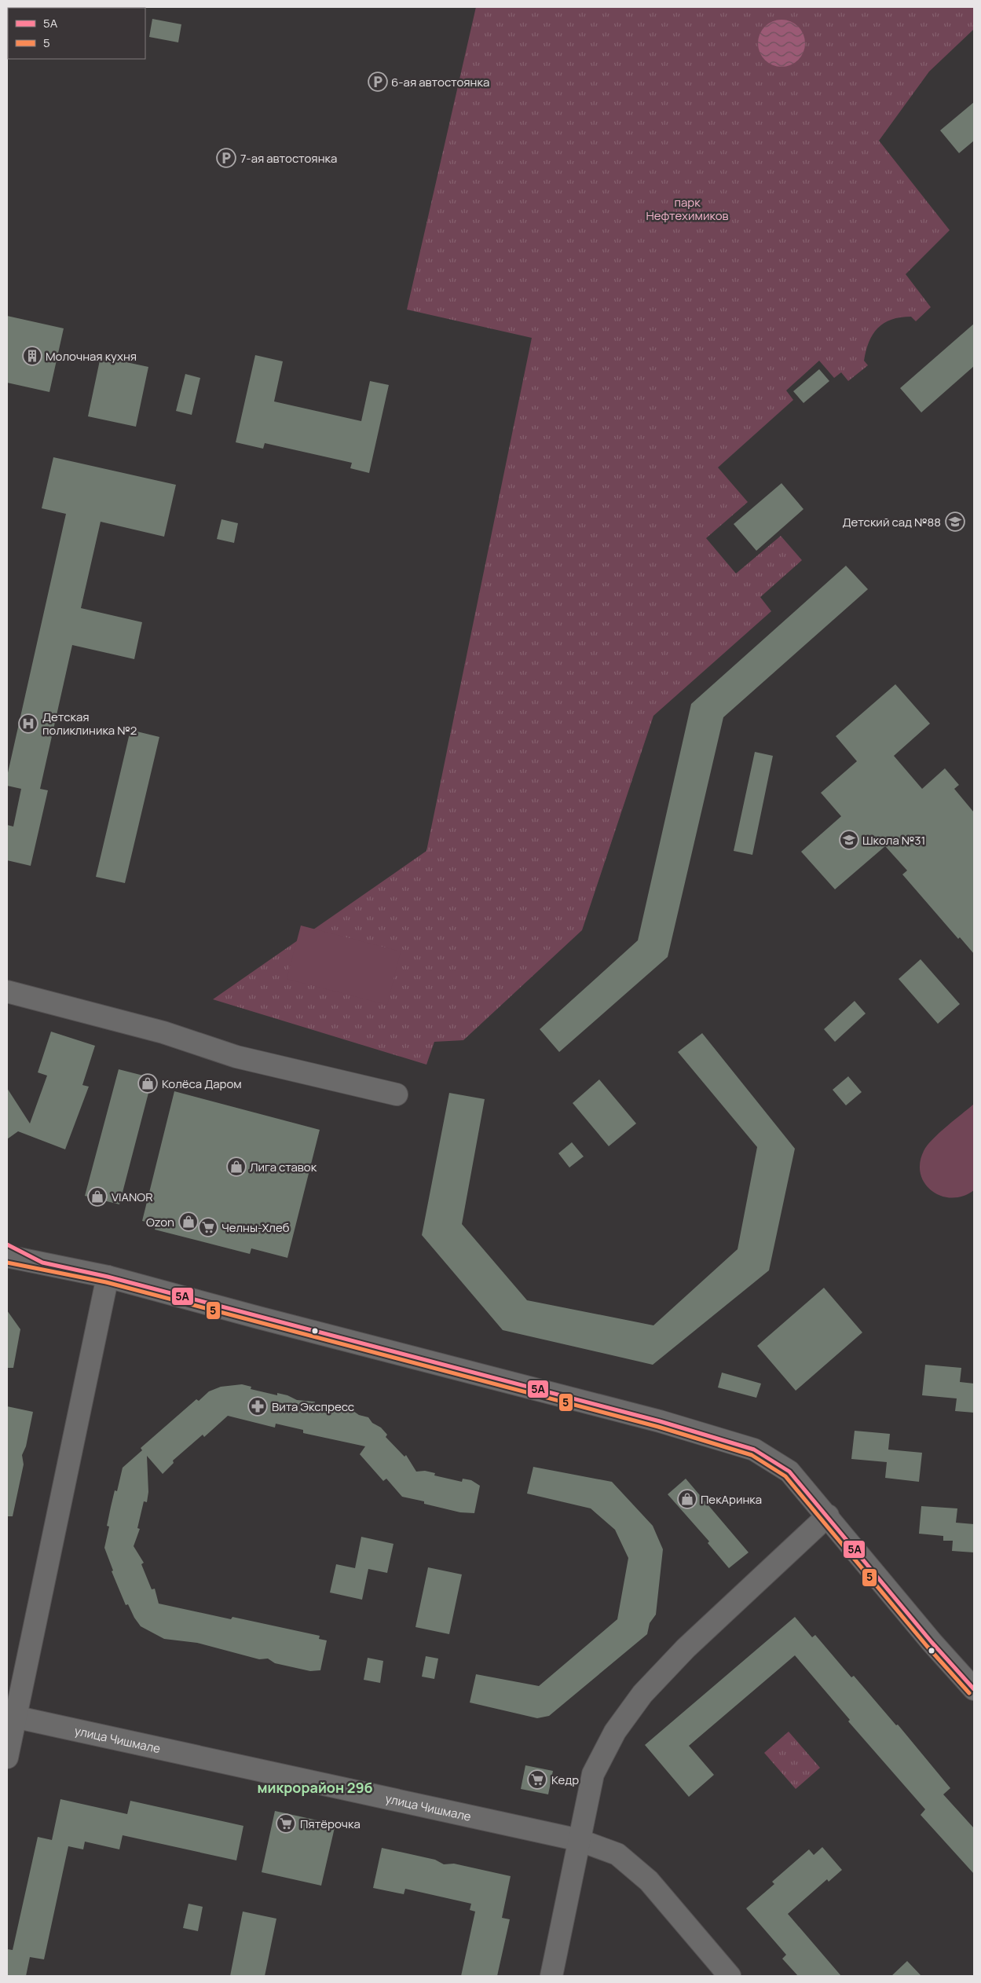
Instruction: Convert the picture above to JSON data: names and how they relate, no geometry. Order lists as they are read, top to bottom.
{
  "streets": {
    "street": ["улица Чишмале"]
  },
  "districts": ["микрорайон 29б"],
  "parks": ["парк Нефтехимиков"],
  "places": {
    "parking": ["6-ая автостоянка", "7-ая автостоянка"],
    "building": ["Молочная кухня"],
    "school or university": ["Детский сад №88", "Школа №31"],
    "hospital": ["Детская поликлиника №2"],
    "shop": [
      "Колёса Даром",
      "Лига ставок",
      "VIANOR",
      "Ozon",
      "ПекАринка"
    ],
    "supermarket": ["Челны-Хлеб", "Кедр", "Пятёрочка"],
    "pharmacy": ["Вита Экспресс"]
  },
  "lines": ["transit line 5А", "transit line 5"],
  "legend": ["5А", "5"]
}
